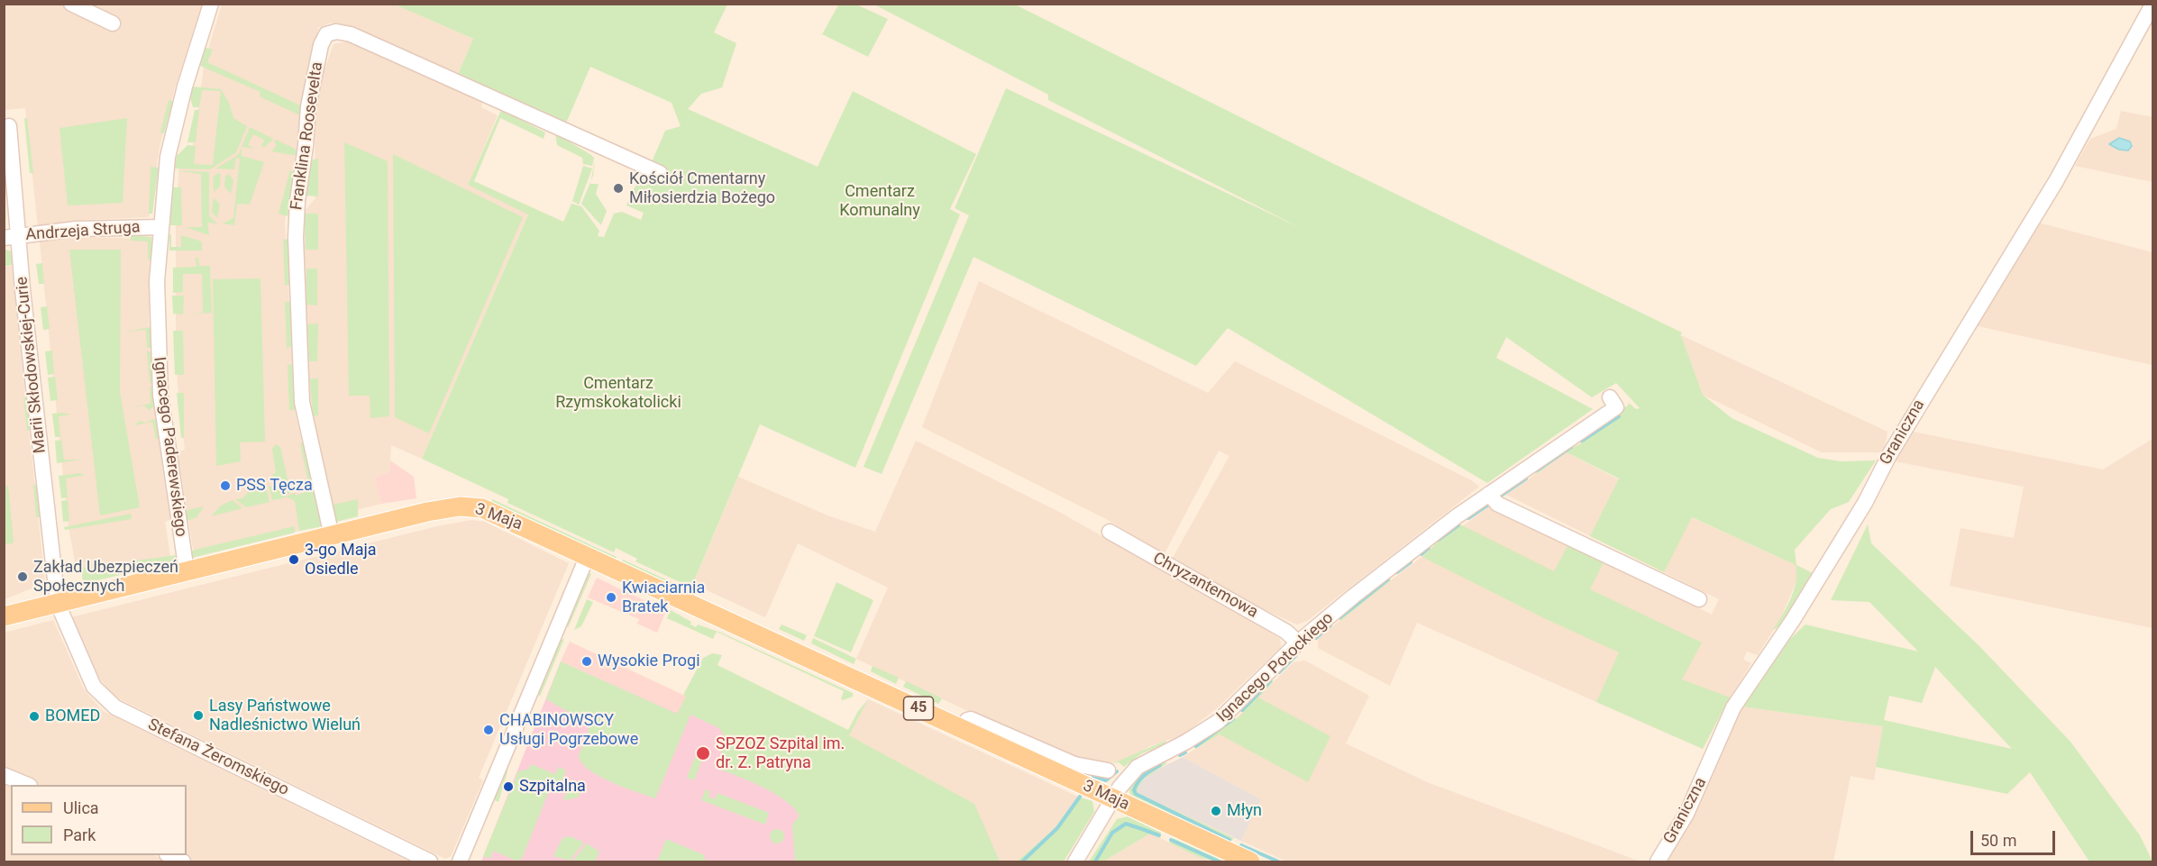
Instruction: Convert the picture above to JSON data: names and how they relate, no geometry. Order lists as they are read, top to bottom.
{
  "streets": {
    "main road": ["3 Maja", "45"],
    "street": [
      "Franklina Roosevelta",
      "Andrzeja Struga",
      "Marii Skłodowskiej-Curie",
      "Graniczna",
      "Ignacego Paderewskiego",
      "Chryzantemowa",
      "Ignacego Potockiego",
      "Stefana Żeromskiego"
    ]
  },
  "crossings": [
    ["Franklina Roosevelta", "3 Maja"],
    ["Andrzeja Struga", "Marii Skłodowskiej-Curie"],
    ["Andrzeja Struga", "Ignacego Paderewskiego"],
    ["Marii Skłodowskiej-Curie", "3 Maja"],
    ["Marii Skłodowskiej-Curie", "Stefana Żeromskiego"],
    ["Ignacego Paderewskiego", "3 Maja"],
    ["3 Maja", "Ignacego Potockiego"],
    ["3 Maja", "Stefana Żeromskiego"],
    ["Chryzantemowa", "Ignacego Potockiego"]
  ],
  "parks": ["Cmentarz Komunalny", "Cmentarz Rzymskokatolicki"],
  "places": [
    "Kościół Cmentarny Miłosierdzia Bożego",
    "PSS Tęcza",
    "3-go Maja Osiedle",
    "Zakład Ubezpieczeń Społecznych",
    "Kwiaciarnia Bratek",
    "Wysokie Progi",
    "Lasy Państwowe Nadleśnictwo Wieluń",
    "BOMED",
    "CHABINOWSCY Usługi Pogrzebowe",
    "SPZOZ Szpital im. dr. Z. Patryna",
    "Szpitalna",
    "Młyn"
  ],
  "legend": ["Ulica", "Park"],
  "scale_bar": "50 m"
}
